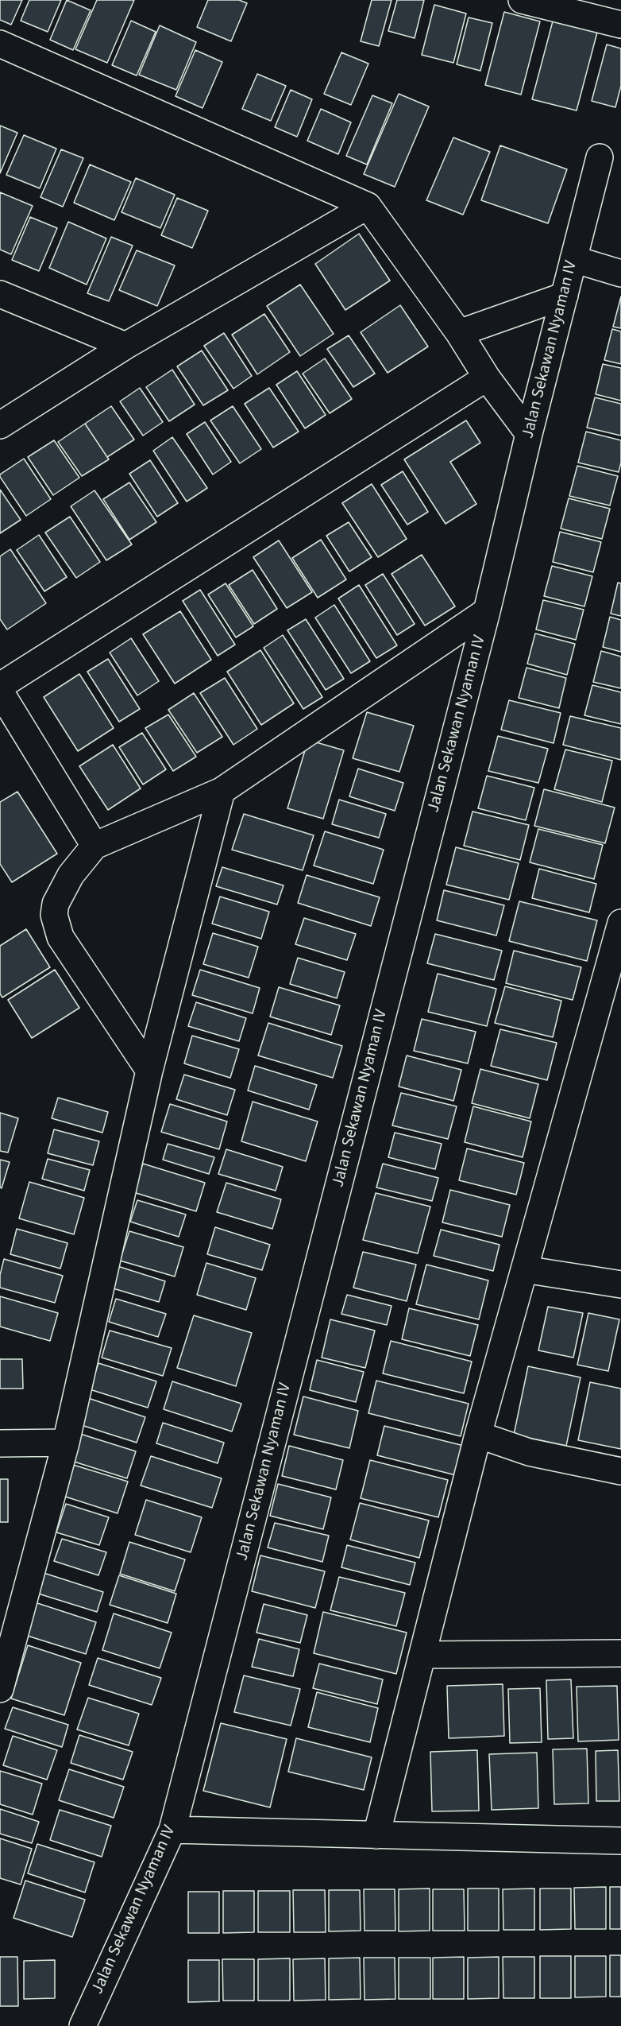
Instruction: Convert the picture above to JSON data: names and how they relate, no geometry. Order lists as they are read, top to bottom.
{
  "streets": {
    "street": ["Jalan Sekawan Nyaman IV"]
  }
}
